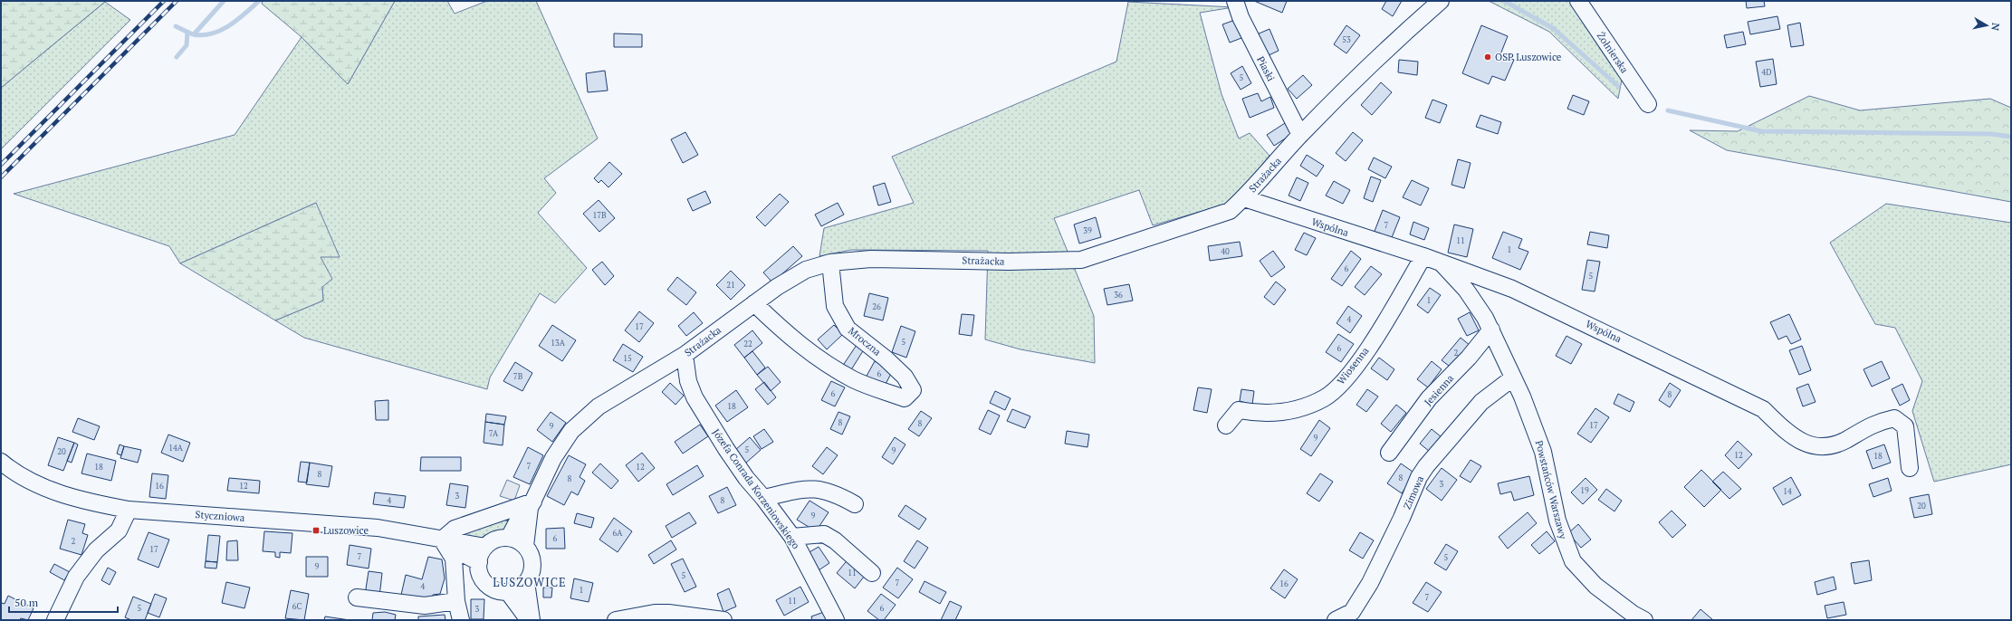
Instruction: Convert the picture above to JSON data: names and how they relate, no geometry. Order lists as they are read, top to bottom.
{
  "streets": {
    "street": [
      "Żołnierska",
      "Piaski",
      "Strażacka",
      "Wspólna",
      "Mroczna",
      "Wiosenna",
      "Jesienna",
      "Józefa Conrada Korzeniowskiego",
      "Powstańców Warszawy",
      "Zimowa",
      "Styczniowa"
    ]
  },
  "crossings": [
    ["Piaski", "Strażacka"],
    ["Strażacka", "Wspólna"],
    ["Strażacka", "Mroczna"],
    ["Strażacka", "Józefa Conrada Korzeniowskiego"],
    ["Strażacka", "Styczniowa"],
    ["Wspólna", "Wiosenna"],
    ["Wspólna", "Powstańców Warszawy"],
    ["Jesienna", "Powstańców Warszawy"],
    ["Powstańców Warszawy", "Zimowa"]
  ],
  "districts": ["LUSZOWICE"],
  "places": {
    "other": ["OSP Luszowice"],
    "transit": ["Luszowice"]
  },
  "house_numbers": [
    "53",
    "4D",
    "5",
    "17B",
    "7",
    "39",
    "11",
    "1",
    "40",
    "6",
    "5",
    "21",
    "36",
    "1",
    "26",
    "4",
    "17",
    "5",
    "13A",
    "22",
    "6",
    "2",
    "15",
    "6",
    "7B",
    "6",
    "8",
    "18",
    "8",
    "8",
    "17",
    "9",
    "7A",
    "9",
    "14A",
    "5",
    "9",
    "20",
    "12",
    "18",
    "7",
    "18",
    "12",
    "8",
    "8",
    "8",
    "3",
    "16",
    "12",
    "19",
    "14",
    "3",
    "4",
    "8",
    "20",
    "9",
    "6A",
    "6",
    "2",
    "17",
    "7",
    "5",
    "9",
    "11",
    "5",
    "7",
    "16",
    "4",
    "1",
    "7",
    "11",
    "6C",
    "5",
    "6",
    "3"
  ],
  "scale_bar": "50 m",
  "north": "right"
}
